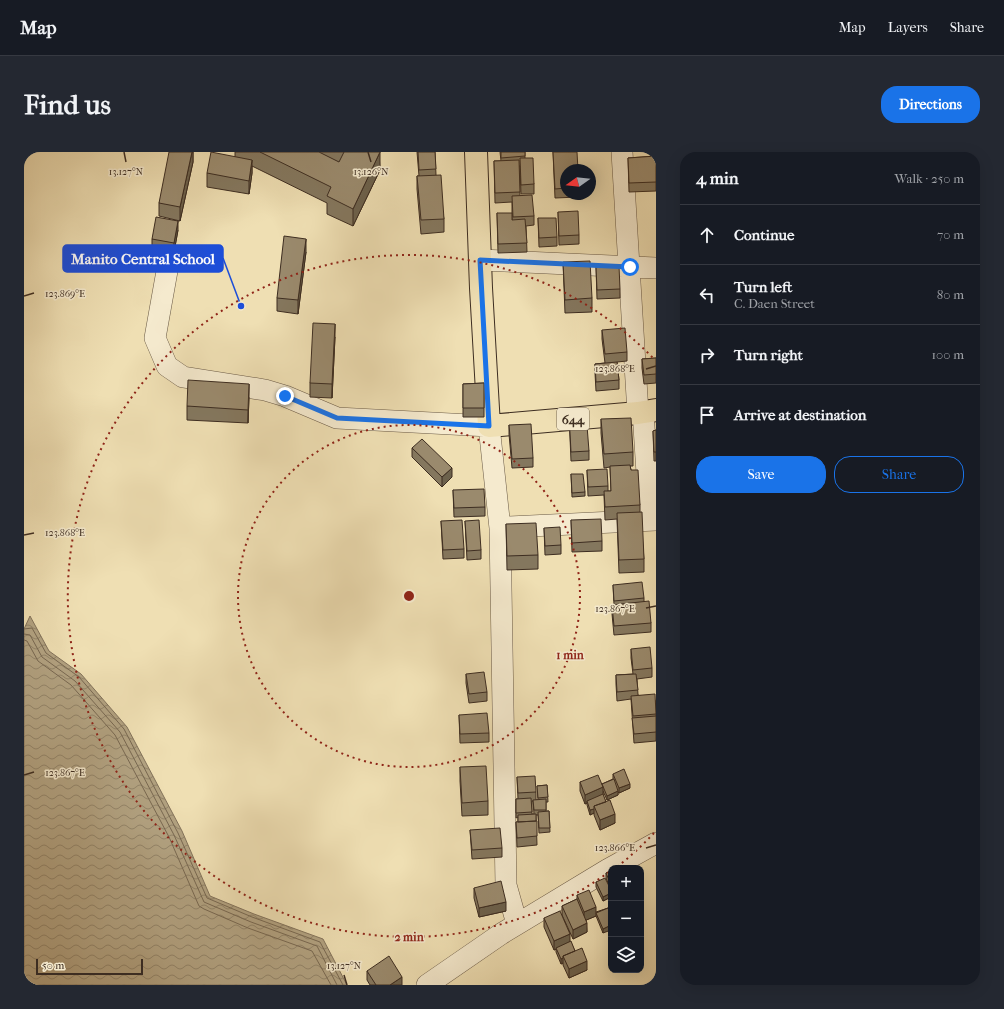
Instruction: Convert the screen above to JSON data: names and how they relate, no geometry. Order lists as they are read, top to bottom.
{
  "streets": {
    "main road": ["644"]
  },
  "places": ["Manito Central School"],
  "scale_bar": "50 m",
  "north": "left",
  "page": {
    "header": "Map",
    "nav": ["Map", "Layers", "Share"],
    "buttons": [
      "Directions",
      ["Save", "Share"]
    ],
    "title": "Find us",
    "heading": ["4 min", "Walk · 250 m"],
    "list": [
      ["Continue", "70 m"],
      ["Turn left", "C. Daen Street", "80 m"],
      ["Turn right", "100 m"],
      "Arrive at destination"
    ],
    "map_buttons": ["+", "−"],
    "scale": "50 m"
  },
  "coordinates": [
    "13.127°N",
    "13.126°N",
    "123.869°E",
    "123.868°E",
    "123.867°E",
    "123.866°E"
  ],
  "rings": ["1 min", "2 min"]
}
